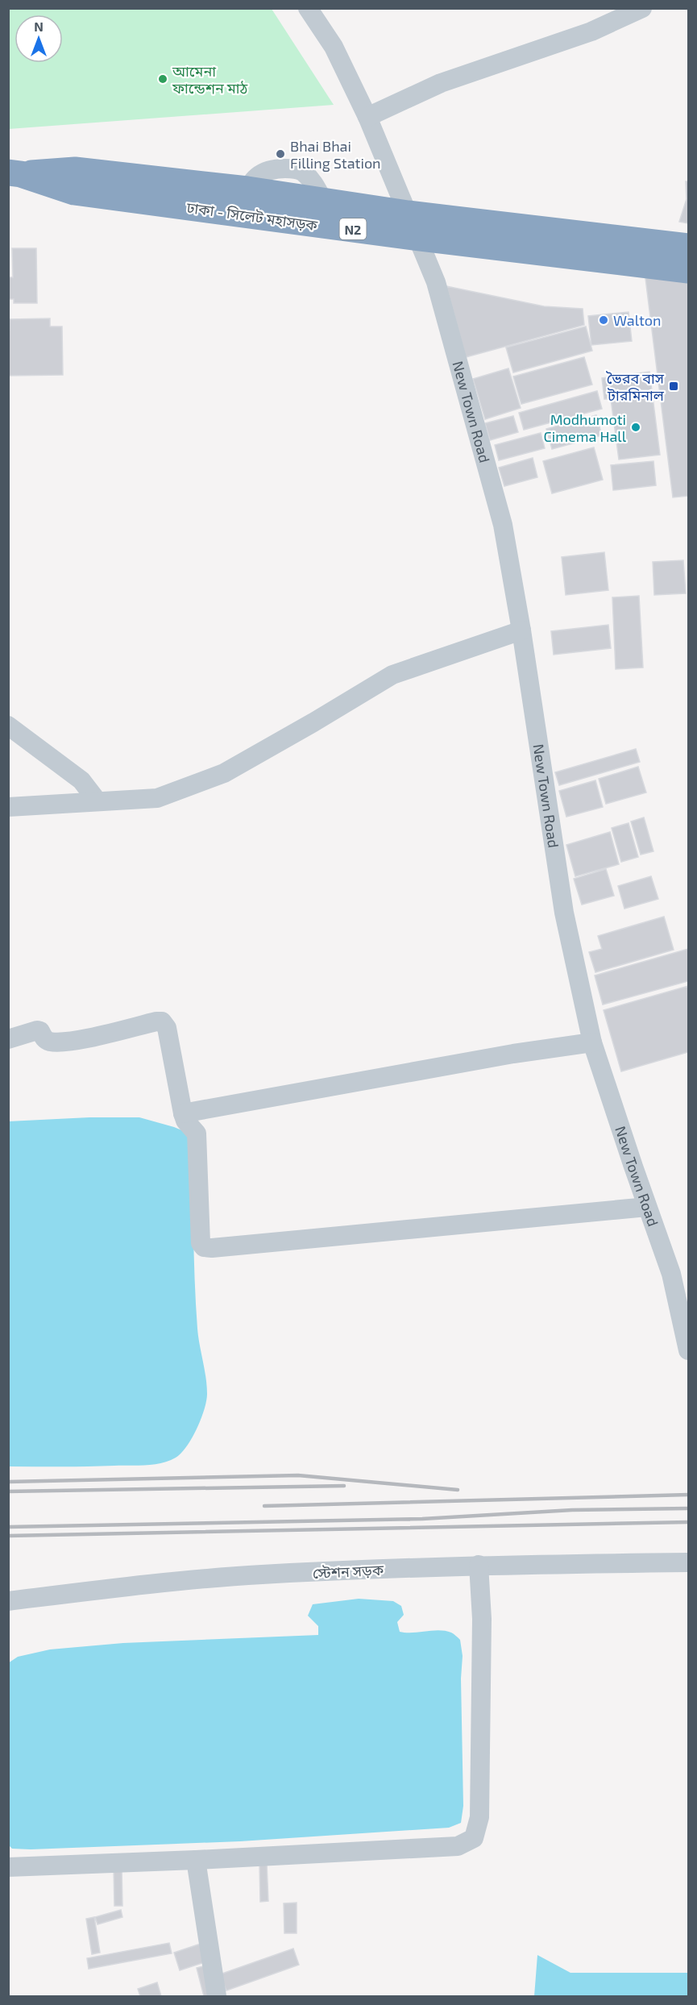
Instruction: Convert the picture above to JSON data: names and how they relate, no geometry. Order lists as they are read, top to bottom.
{
  "streets": {
    "highway": ["ঢাকা - সিলেট মহাসড়ক", "N2"],
    "street": ["New Town Road", "স্টেশন সড়ক"]
  },
  "crossings": [
    ["ঢাকা - সিলেট মহাসড়ক", "New Town Road"]
  ],
  "places": {
    "other": [
      "আমেনা ফান্ডেশন মাঠ",
      "Bhai Bhai Filling Station",
      "Walton",
      "Modhumoti Cimema Hall"
    ],
    "transit": ["ভৈরব বাস টারমিনাল"]
  },
  "north": "top"
}
